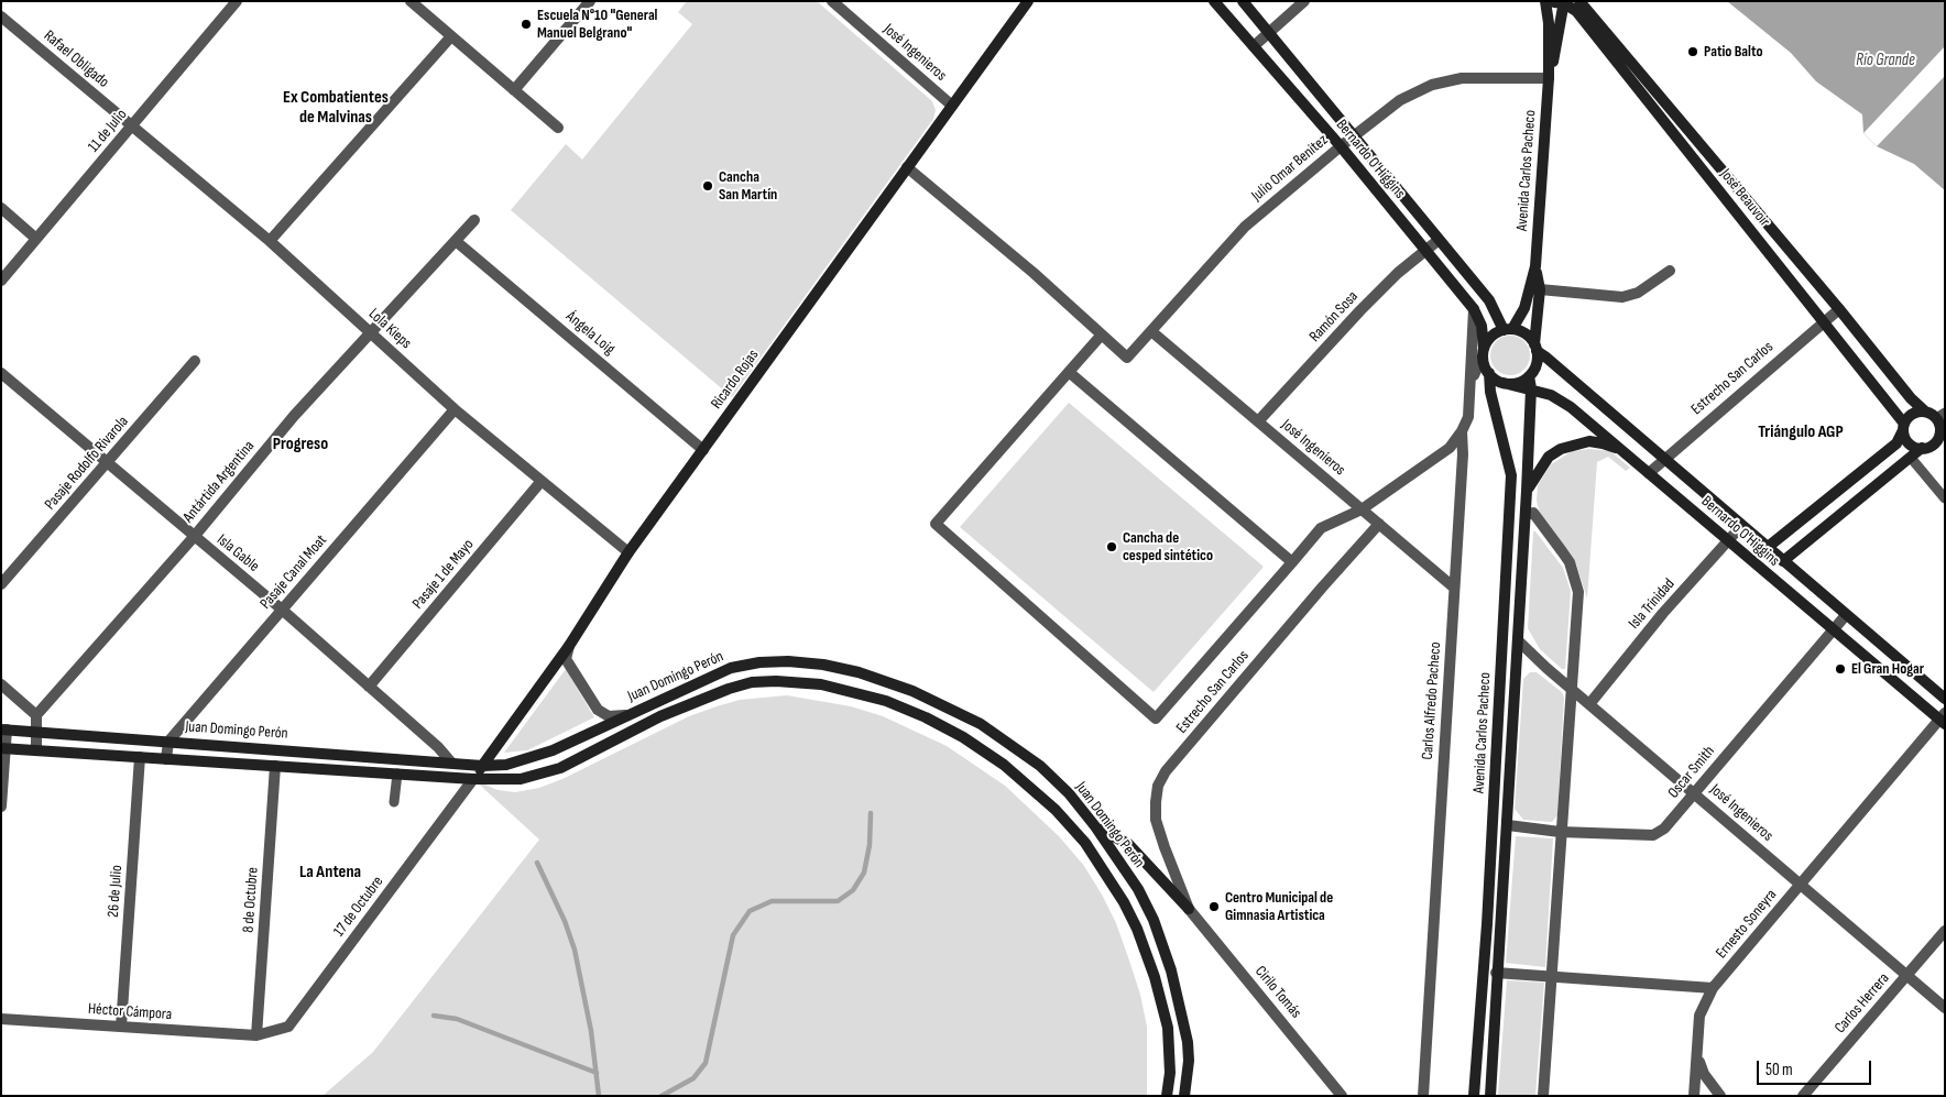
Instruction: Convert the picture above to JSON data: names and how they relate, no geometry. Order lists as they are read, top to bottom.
{
  "streets": {
    "main road": [
      "Bernardo O'Higgins",
      "Avenida Carlos Pacheco",
      "José Beauvoir",
      "Ricardo Rojas",
      "Juan Domingo Perón"
    ],
    "street": [
      "José Ingenieros",
      "Rafael Obligado",
      "11 de Julio",
      "Julio Omar Benitez",
      "Ramón Sosa",
      "Lola Kieps",
      "Ángela Loig",
      "Estrecho San Carlos",
      "Pasaje Rodolfo Rivarola",
      "Antártida Argentina",
      "Isla Gable",
      "Pasaje Canal Moat",
      "Pasaje 1 de Mayo",
      "Isla Trinidad",
      "Carlos Alfredo Pacheco",
      "Oscar Smith",
      "26 de Julio",
      "8 de Octubre",
      "17 de Octubre",
      "Ernesto Soneyra",
      "Cirilo Tomás",
      "Carlos Herrera",
      "Héctor Cámpora"
    ]
  },
  "crossings": [
    ["José Ingenieros", "Julio Omar Benitez"],
    ["José Ingenieros", "Avenida Carlos Pacheco"],
    ["José Ingenieros", "Ramón Sosa"],
    ["José Ingenieros", "Estrecho San Carlos"],
    ["José Ingenieros", "Ricardo Rojas"],
    ["José Ingenieros", "Isla Trinidad"],
    ["José Ingenieros", "Carlos Alfredo Pacheco"],
    ["José Ingenieros", "Oscar Smith"],
    ["José Ingenieros", "Ernesto Soneyra"],
    ["José Ingenieros", "Carlos Herrera"],
    ["Rafael Obligado", "11 de Julio"],
    ["Rafael Obligado", "Lola Kieps"],
    ["11 de Julio", "Lola Kieps"],
    ["Bernardo O'Higgins", "Julio Omar Benitez"],
    ["Bernardo O'Higgins", "Avenida Carlos Pacheco"],
    ["Bernardo O'Higgins", "Ramón Sosa"],
    ["Bernardo O'Higgins", "Estrecho San Carlos"],
    ["Bernardo O'Higgins", "Isla Trinidad"],
    ["Bernardo O'Higgins", "Carlos Alfredo Pacheco"],
    ["Bernardo O'Higgins", "Oscar Smith"],
    ["Bernardo O'Higgins", "Ernesto Soneyra"],
    ["Julio Omar Benitez", "Avenida Carlos Pacheco"],
    ["Avenida Carlos Pacheco", "Oscar Smith"],
    ["José Beauvoir", "Estrecho San Carlos"],
    ["Lola Kieps", "Ricardo Rojas"],
    ["Lola Kieps", "Antártida Argentina"],
    ["Lola Kieps", "Pasaje Canal Moat"],
    ["Lola Kieps", "Pasaje 1 de Mayo"],
    ["Ángela Loig", "Ricardo Rojas"],
    ["Ángela Loig", "Antártida Argentina"],
    ["Estrecho San Carlos", "Cirilo Tomás"],
    ["Ricardo Rojas", "Juan Domingo Perón"],
    ["Ricardo Rojas", "17 de Octubre"],
    ["Pasaje Rodolfo Rivarola", "Isla Gable"],
    ["Antártida Argentina", "Isla Gable"],
    ["Isla Gable", "Pasaje Canal Moat"],
    ["Isla Gable", "Pasaje 1 de Mayo"],
    ["Isla Gable", "Juan Domingo Perón"],
    ["Pasaje Canal Moat", "Juan Domingo Perón"],
    ["Juan Domingo Perón", "26 de Julio"],
    ["Juan Domingo Perón", "8 de Octubre"],
    ["Juan Domingo Perón", "17 de Octubre"],
    ["26 de Julio", "Héctor Cámpora"],
    ["8 de Octubre", "17 de Octubre"],
    ["8 de Octubre", "Héctor Cámpora"],
    ["17 de Octubre", "Héctor Cámpora"]
  ],
  "districts": [
    "Ex Combatientes de Malvinas",
    "Triángulo AGP",
    "Progreso",
    "La Antena"
  ],
  "water": ["Río Grande"],
  "places": [
    "Escuela N°10 \"General Manuel Belgrano\"",
    "Patio Balto",
    "Cancha San Martín",
    "Cancha de cesped sintético",
    "El Gran Hogar",
    "Centro Municipal de Gimnasia Artistica"
  ],
  "scale_bar": "50 m"
}
